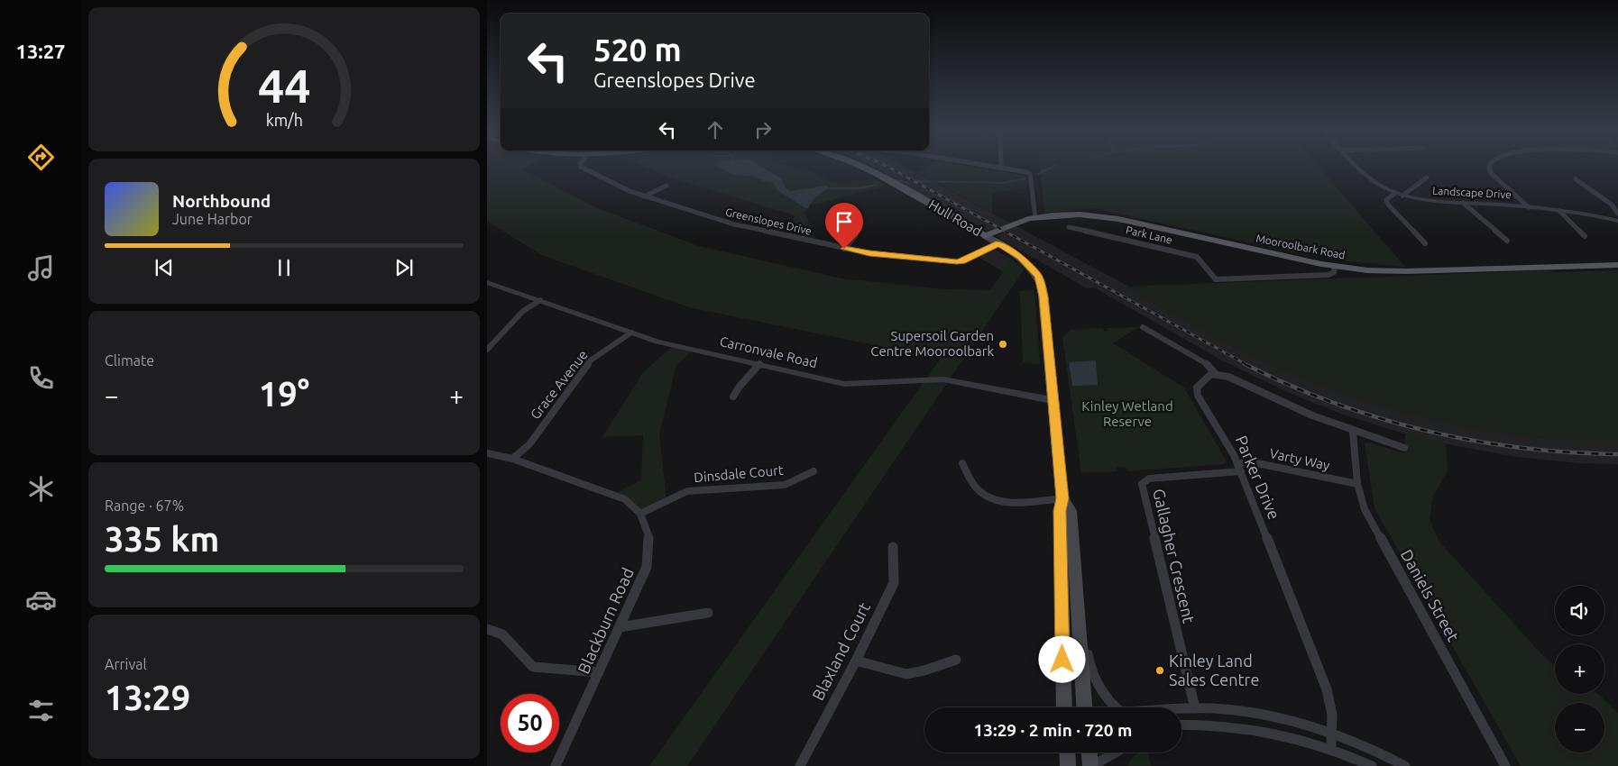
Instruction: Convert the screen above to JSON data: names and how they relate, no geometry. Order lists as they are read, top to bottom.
{
  "streets": {
    "main road": ["Hull Road", "Mooroolbark Road"],
    "street": [
      "Landscape Drive",
      "Greenslopes Drive",
      "Park Lane",
      "Carronvale Road",
      "Grace Avenue",
      "Varty Way",
      "Dinsdale Court",
      "Parker Drive",
      "Gallagher Crescent",
      "Daniels Street",
      "Blackburn Road",
      "Blaxland Court"
    ]
  },
  "crossings": [
    ["Hull Road", "Greenslopes Drive"],
    ["Hull Road", "Mooroolbark Road"],
    ["Hull Road", "Carronvale Road"],
    ["Park Lane", "Mooroolbark Road"],
    ["Carronvale Road", "Grace Avenue"],
    ["Grace Avenue", "Blackburn Road"],
    ["Varty Way", "Parker Drive"],
    ["Varty Way", "Gallagher Crescent"],
    ["Varty Way", "Daniels Street"],
    ["Dinsdale Court", "Blackburn Road"],
    ["Parker Drive", "Gallagher Crescent"]
  ],
  "parks": ["Kinley Wetland Reserve"],
  "places": ["Supersoil Garden Centre Mooroolbark", "Kinley Land Sales Centre"],
  "page": {
    "tabs": "13:27",
    "turn": ["520 m", "Greenslopes Drive"],
    "song": ["Northbound", "June Harbor"],
    "tile": [
      "Climate",
      ["Range · 67%", "335 km"],
      ["Arrival", "13:29"]
    ],
    "heat": ["−", "19°", "+"],
    "map_buttons": ["+", "−"],
    "limit": "50",
    "trip": "13:29 · 2 min · 720 m",
    "gauge": ["44", "km/h"]
  }
}
